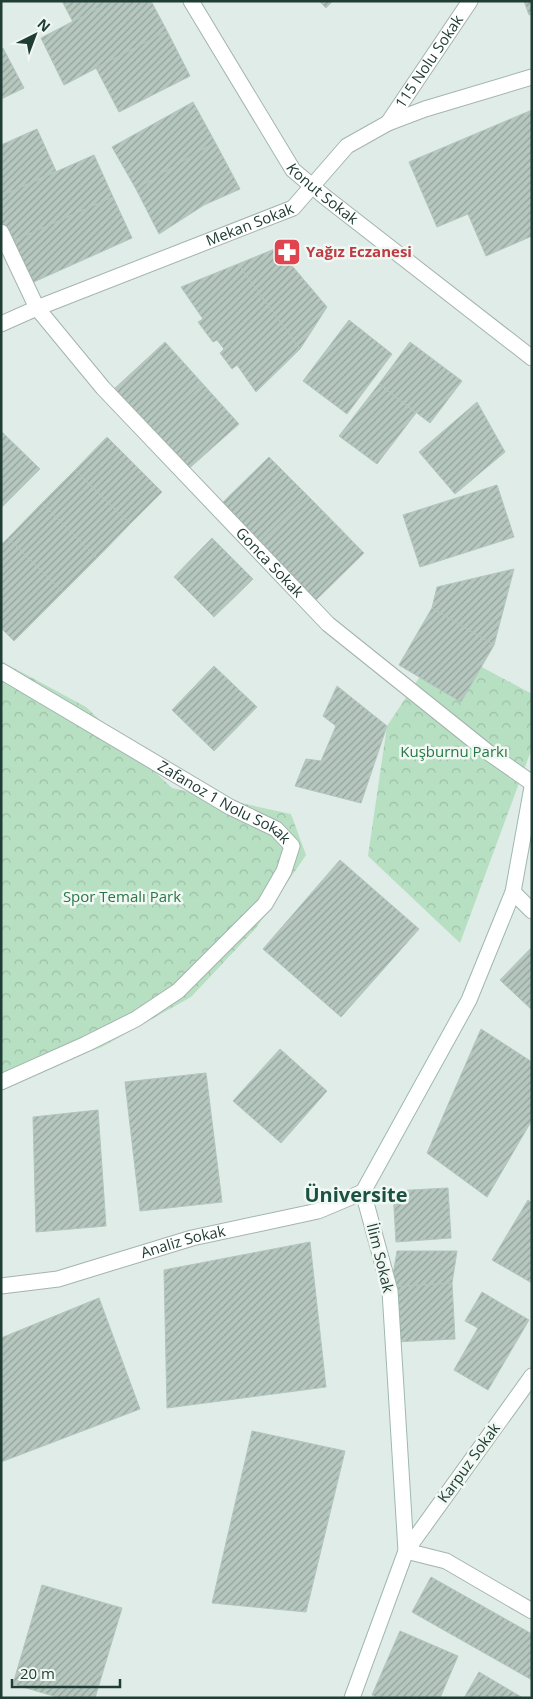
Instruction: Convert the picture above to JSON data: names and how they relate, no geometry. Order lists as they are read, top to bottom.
{
  "streets": {
    "street": [
      "115 Nolu Sokak",
      "Konut Sokak",
      "Mekan Sokak",
      "Gonca Sokak",
      "Zafanoz 1 Nolu Sokak",
      "Analiz Sokak",
      "İlim Sokak",
      "Karpuz Sokak"
    ]
  },
  "crossings": [
    ["115 Nolu Sokak", "Mekan Sokak"],
    ["Konut Sokak", "Mekan Sokak"],
    ["Mekan Sokak", "Gonca Sokak"],
    ["Analiz Sokak", "İlim Sokak"],
    ["İlim Sokak", "Karpuz Sokak"]
  ],
  "districts": ["Üniversite"],
  "parks": ["Kuşburnu Parkı", "Spor Temalı Park"],
  "places": {
    "pharmacy": ["Yağız Eczanesi"]
  },
  "scale_bar": "20 m",
  "north": "top right"
}
